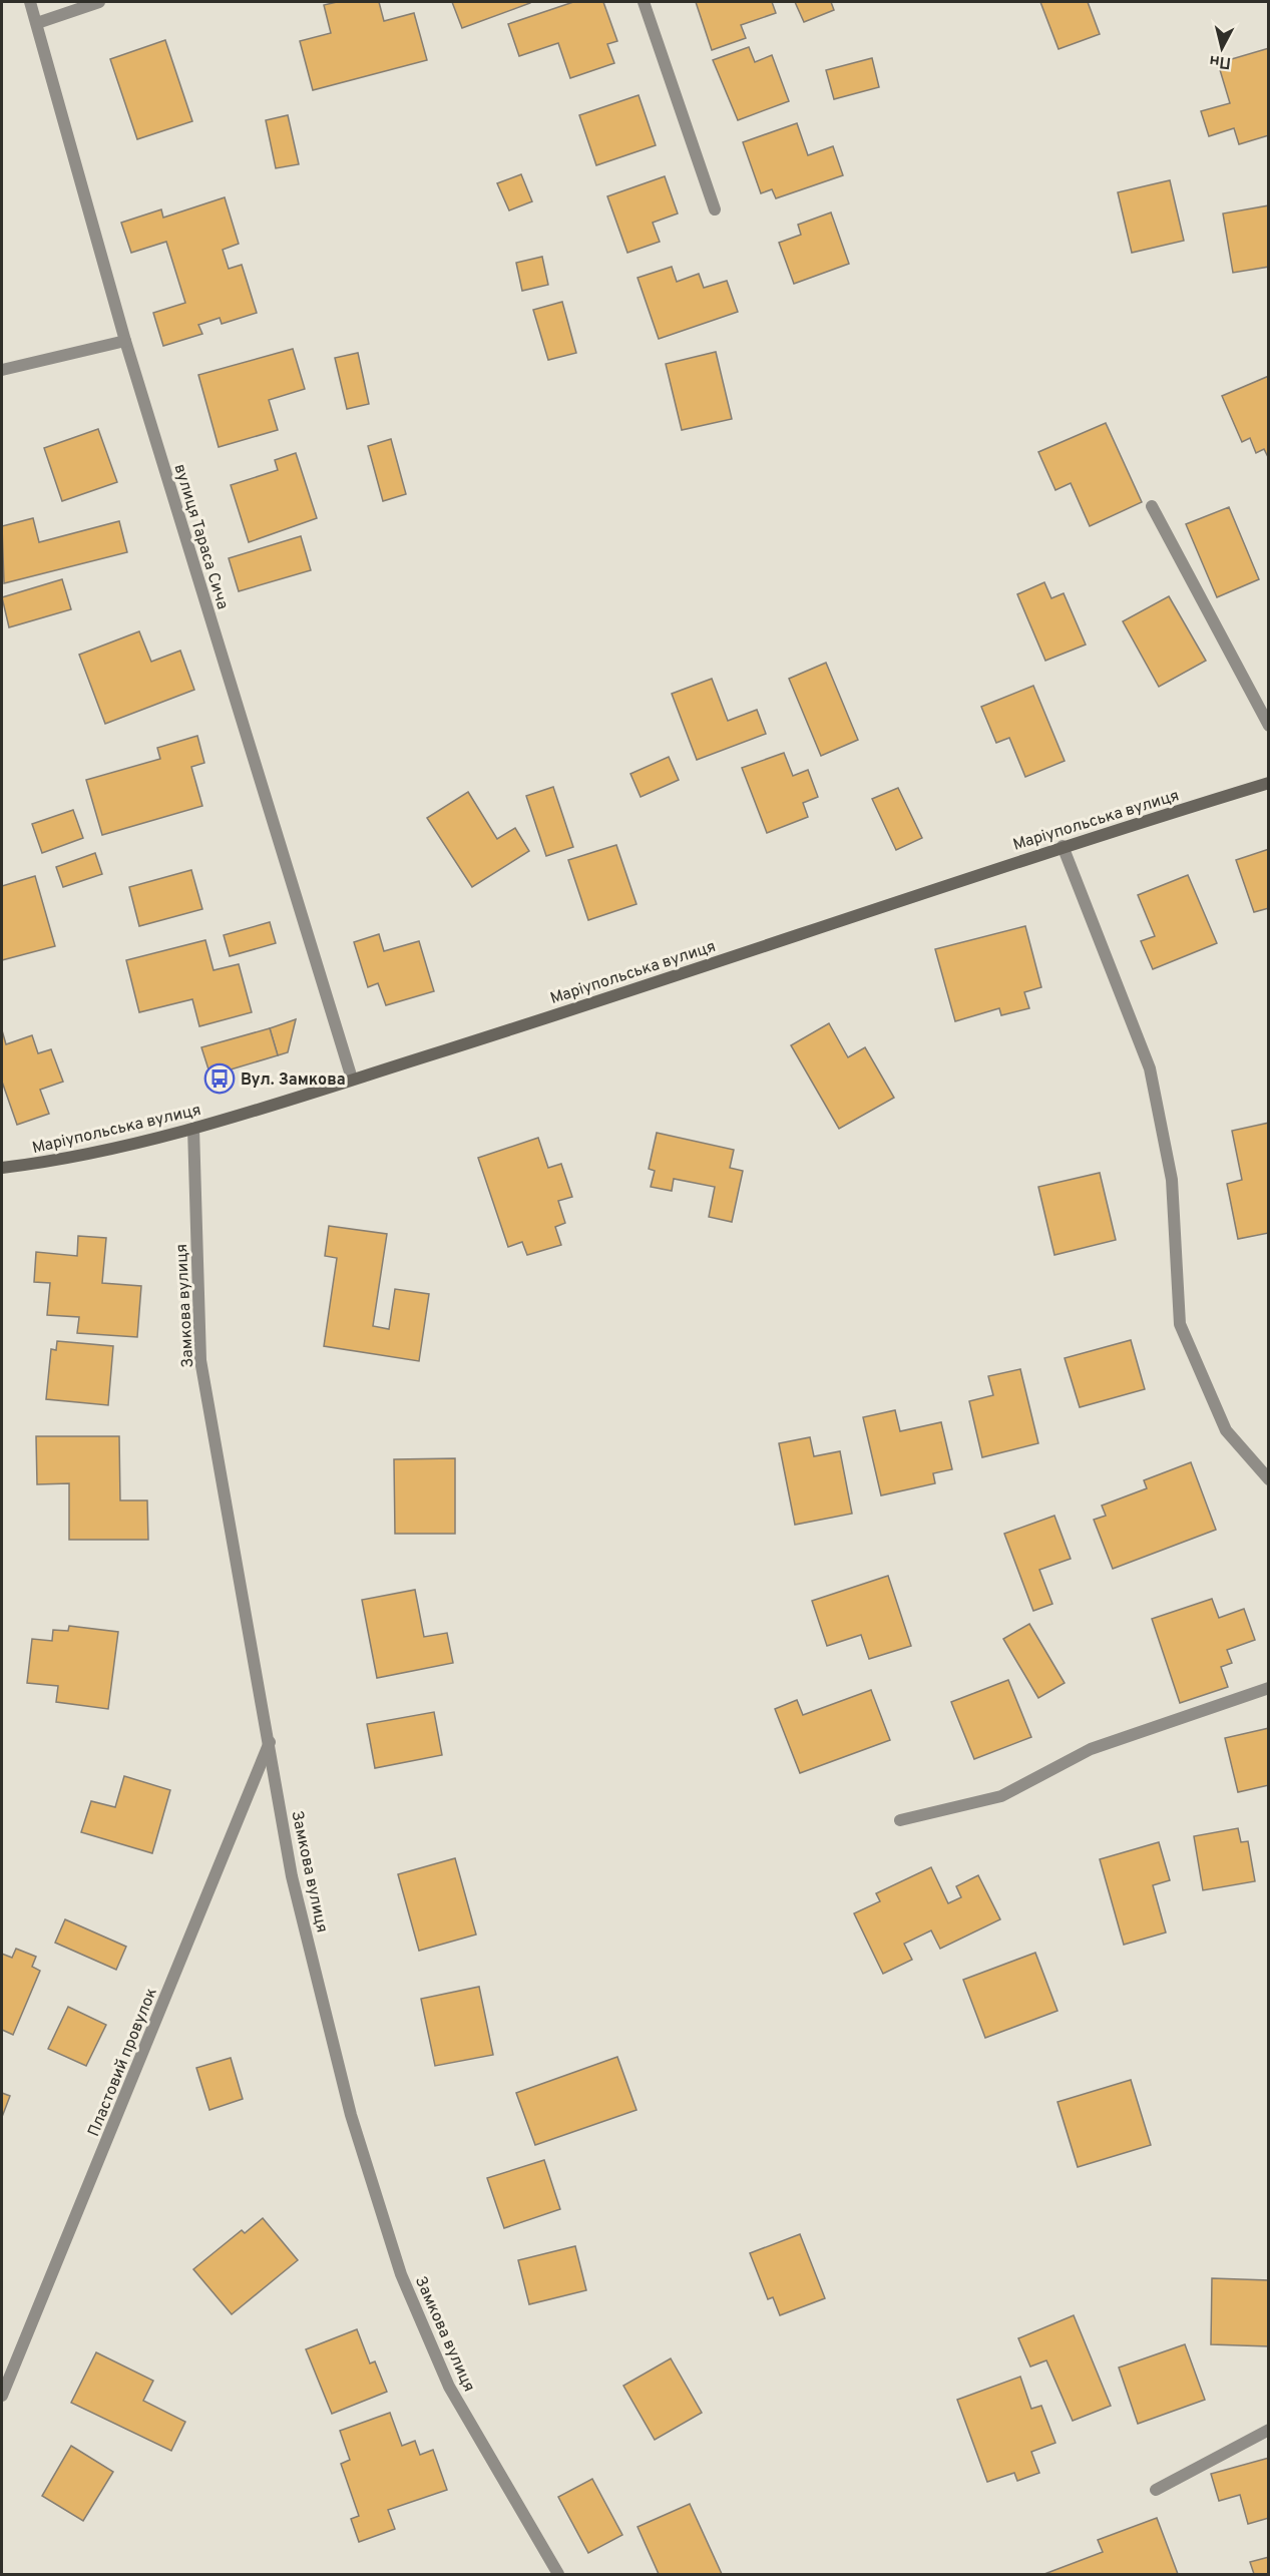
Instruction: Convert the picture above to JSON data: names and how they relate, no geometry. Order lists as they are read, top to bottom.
{
  "streets": {
    "main road": ["Маріупольська вулиця"],
    "street": ["вулиця Тараса Сича", "Замкова вулиця", "Пластовий провулок"]
  },
  "crossings": [
    ["вулиця Тараса Сича", "Маріупольська вулиця"],
    ["Маріупольська вулиця", "Замкова вулиця"],
    ["Замкова вулиця", "Пластовий провулок"]
  ],
  "places": {
    "bus stop": ["Вул. Замкова"]
  },
  "north": "bottom"
}
